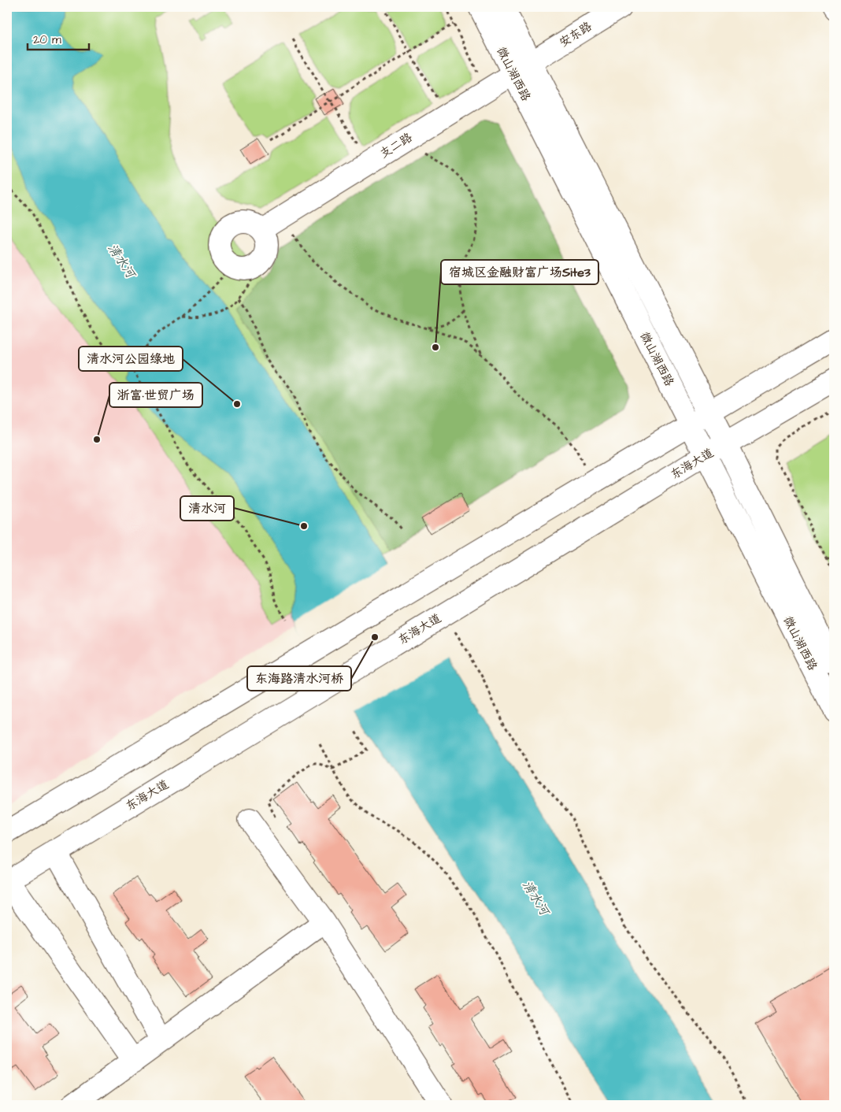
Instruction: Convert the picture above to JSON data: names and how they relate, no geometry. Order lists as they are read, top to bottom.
{
  "streets": {
    "street": [
      "安东路",
      "微山湖西路",
      "支二路",
      "东海大道"
    ]
  },
  "crossings": [
    ["安东路", "微山湖西路"],
    ["安东路", "支二路"],
    ["微山湖西路", "支二路"],
    ["微山湖西路", "东海大道"]
  ],
  "water": ["清水河"],
  "places": [
    "宿城区金融财富广场Site3",
    "清水河公园绿地",
    "浙富·世贸广场",
    "清水河",
    "东海路清水河桥"
  ],
  "scale_bar": "20 m"
}
